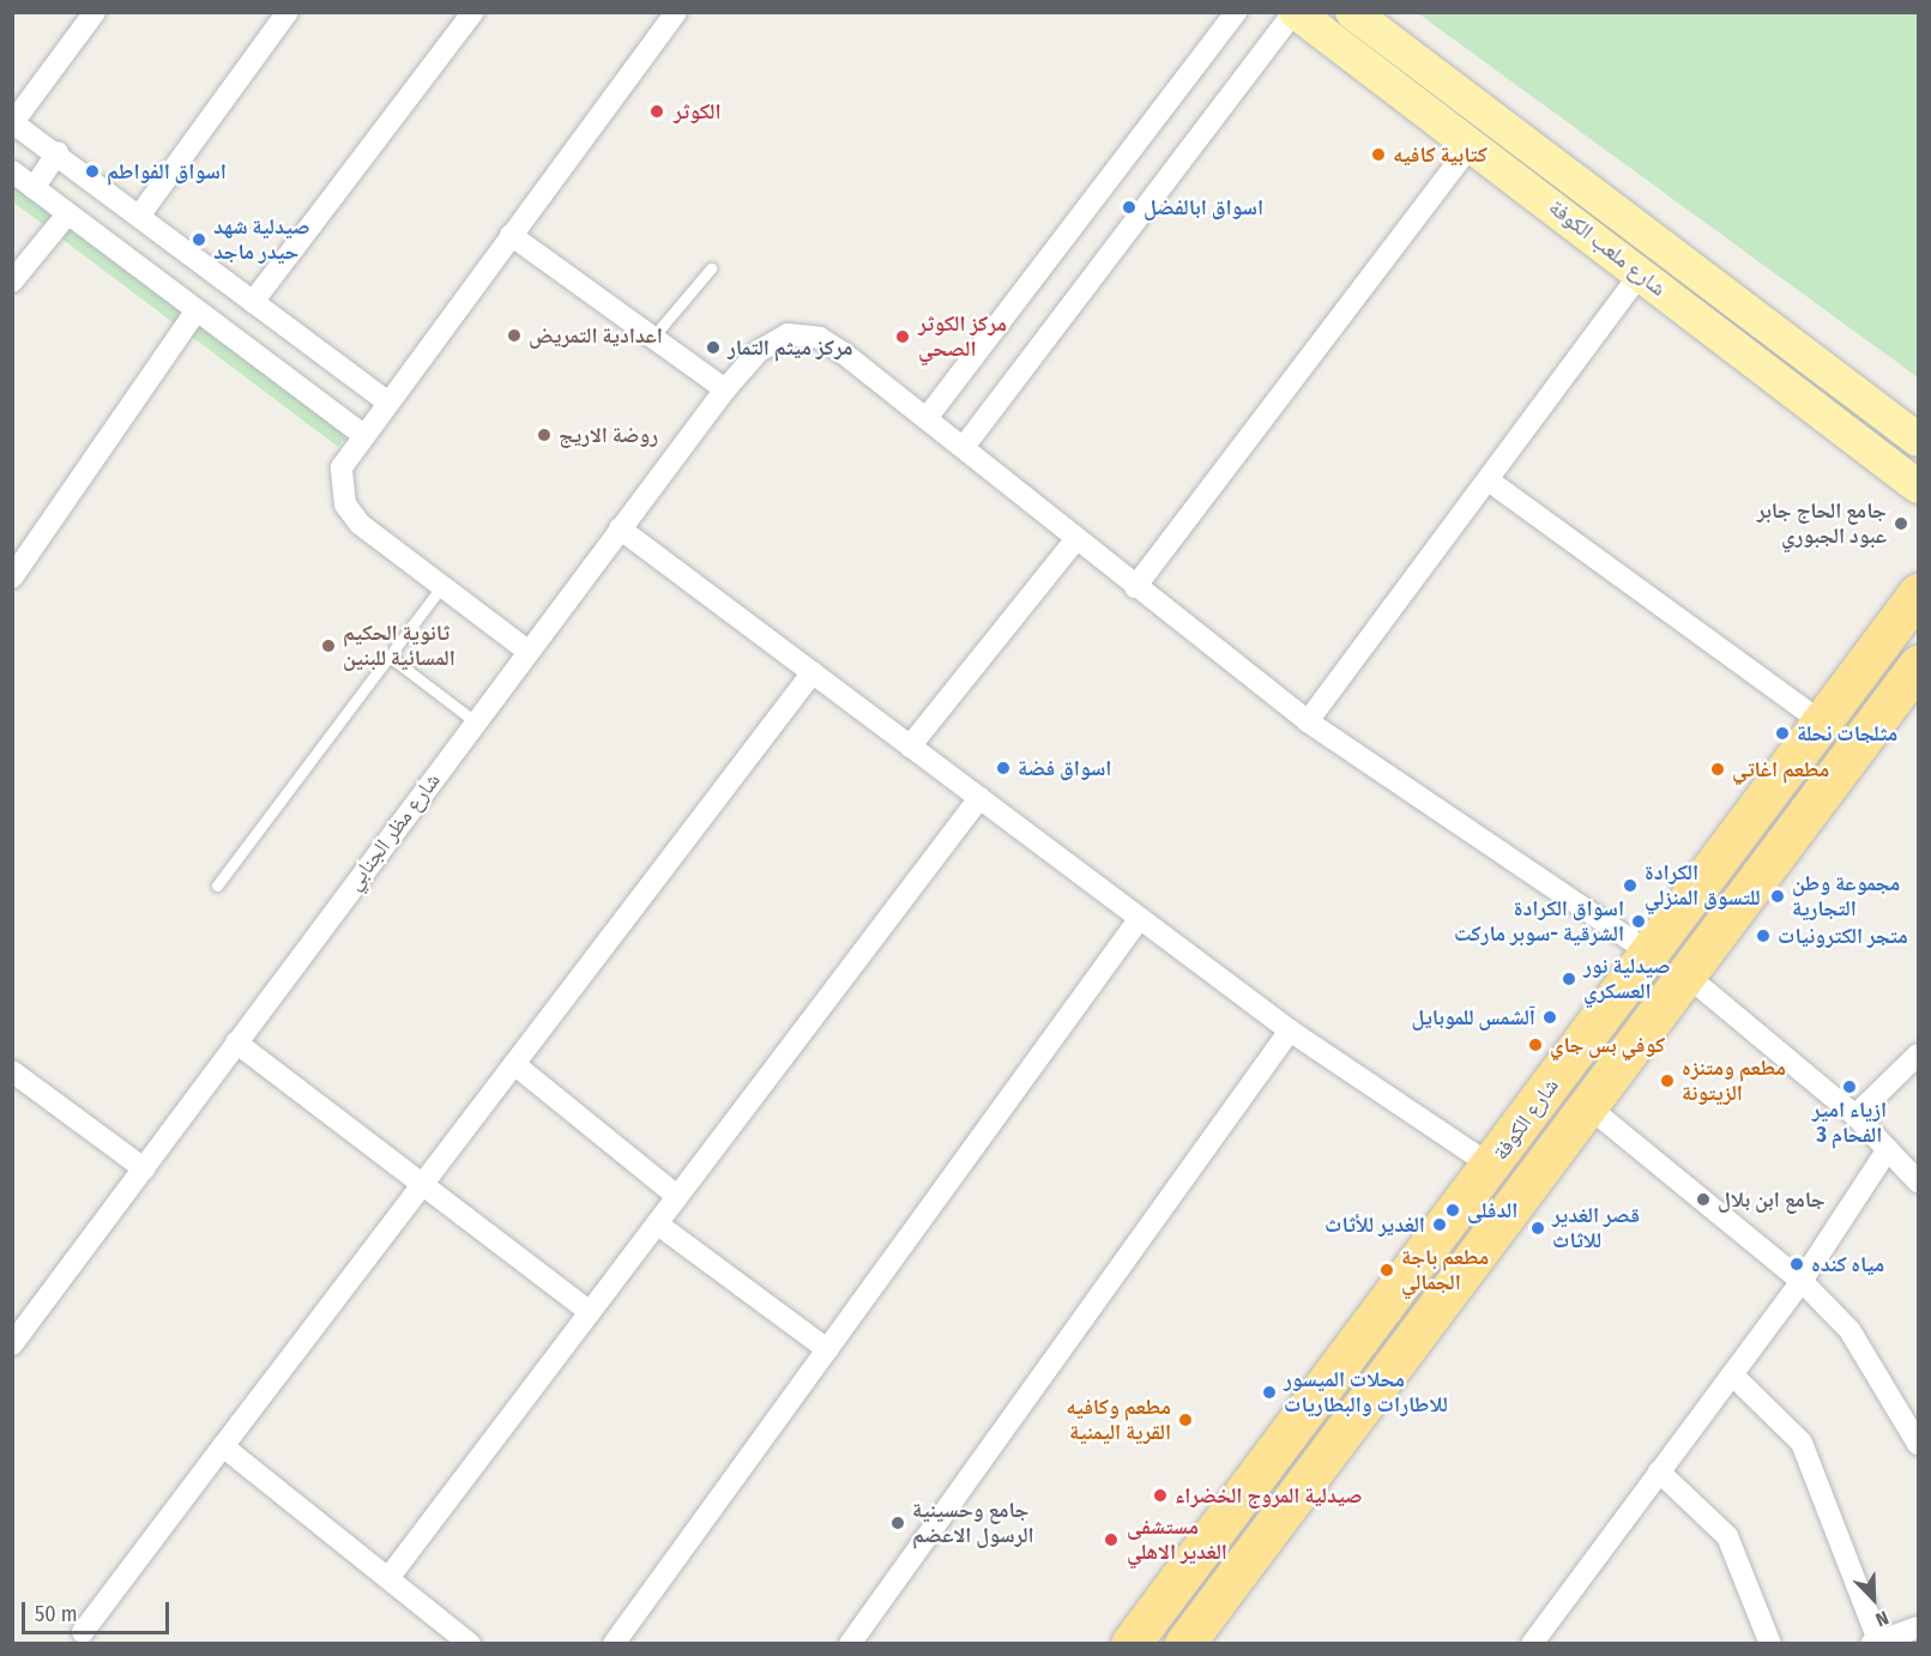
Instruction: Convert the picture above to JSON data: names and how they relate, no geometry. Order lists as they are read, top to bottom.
{
  "streets": {
    "highway": ["شارع الكوفة"],
    "main road": ["شارع ملعب الكوفة"],
    "street": ["شارع مظر الجنابي"]
  },
  "places": [
    "الكوثر",
    "كتابية كافيه",
    "اسواق الفواطم",
    "اسواق ابالفضل",
    "صيدلية شهد حيدر ماجد",
    "اعدادية التمريض",
    "مركز الكوثر الصحي",
    "مركز ميثم التمار",
    "روضة الاريج",
    "جامع الحاج جابر عبود الجبوري",
    "ثانوية الحكيم المسائية للبنين",
    "مثلجات نحلة",
    "اسواق فضة",
    "مطعم اغاتي",
    "الكرادة للتسوق المنزلي",
    "مجموعة وطن التجارية",
    "اسواق الكرادة الشرقية -سوبر ماركت",
    "متجر الكترونيات",
    "صيدلية نور العسكري",
    "آلشمس للموبايل",
    "كوفي بس جاي",
    "مطعم ومتنزه الزيتونة",
    "ازياء امير الفحام 3",
    "جامع ابن بلال",
    "الدفلى",
    "الغدير للأثاث",
    "قصر الغدير للاثاث",
    "مياه كنده",
    "مطعم باجة الجمالي",
    "محلات الميسور للاطارات والبطاريات",
    "مطعم وكافيه القرية اليمنية",
    "صيدلية المروج الخضراء",
    "جامع وحسينية الرسول الاعضم",
    "مستشفى الغدير الاهلي"
  ],
  "scale_bar": "50 m",
  "north": "bottom right"
}
